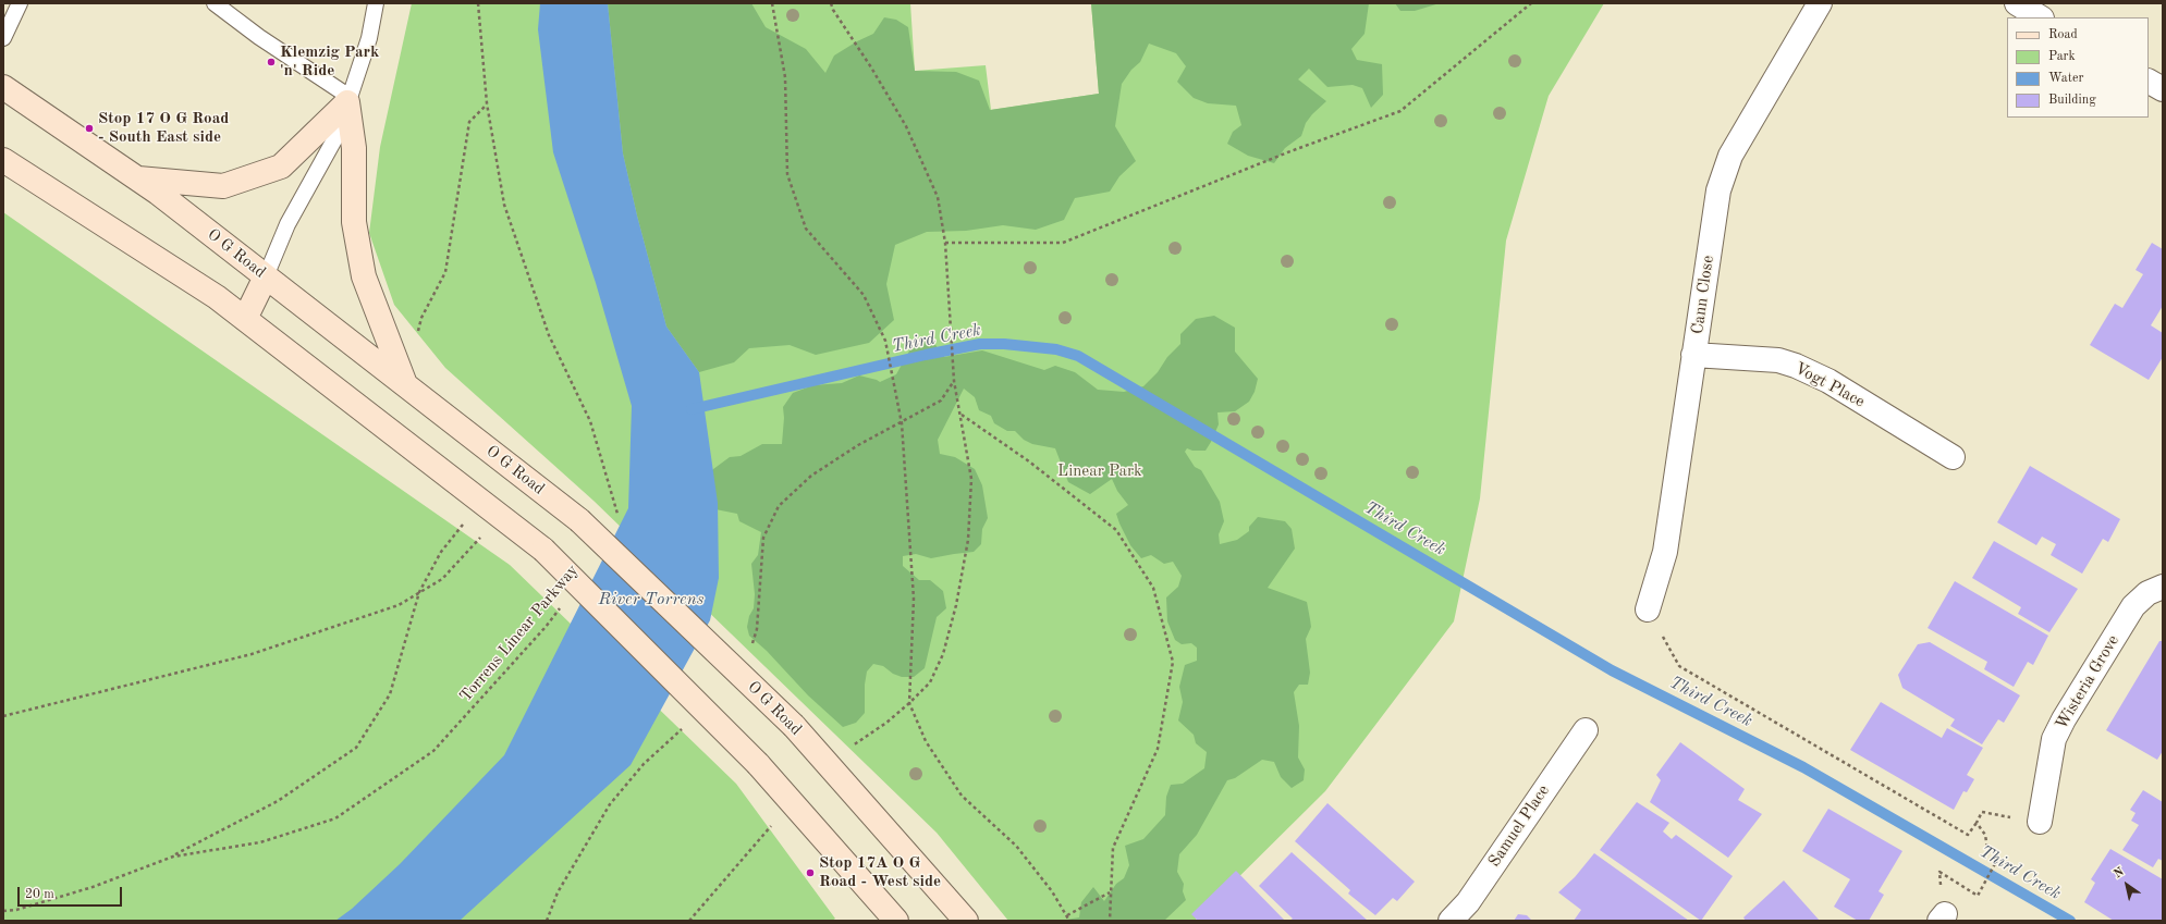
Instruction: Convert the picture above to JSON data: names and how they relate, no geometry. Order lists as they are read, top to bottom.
{
  "streets": {
    "main road": ["O G Road"],
    "street": [
      "Cann Close",
      "Vogt Place",
      "Wisteria Grove",
      "Samuel Place"
    ],
    "path": ["Torrens Linear Parkway"]
  },
  "crossings": [
    ["Cann Close", "Vogt Place"]
  ],
  "water": ["Third Creek", "River Torrens"],
  "parks": ["Linear Park"],
  "places": ["Klemzig Park 'n' Ride", "Stop 17 O G Road - South East side", "Stop 17A O G Road - West side"],
  "legend": [
    "Road",
    "Park",
    "Water",
    "Building"
  ],
  "scale_bar": "20 m",
  "north": "top left"
}
